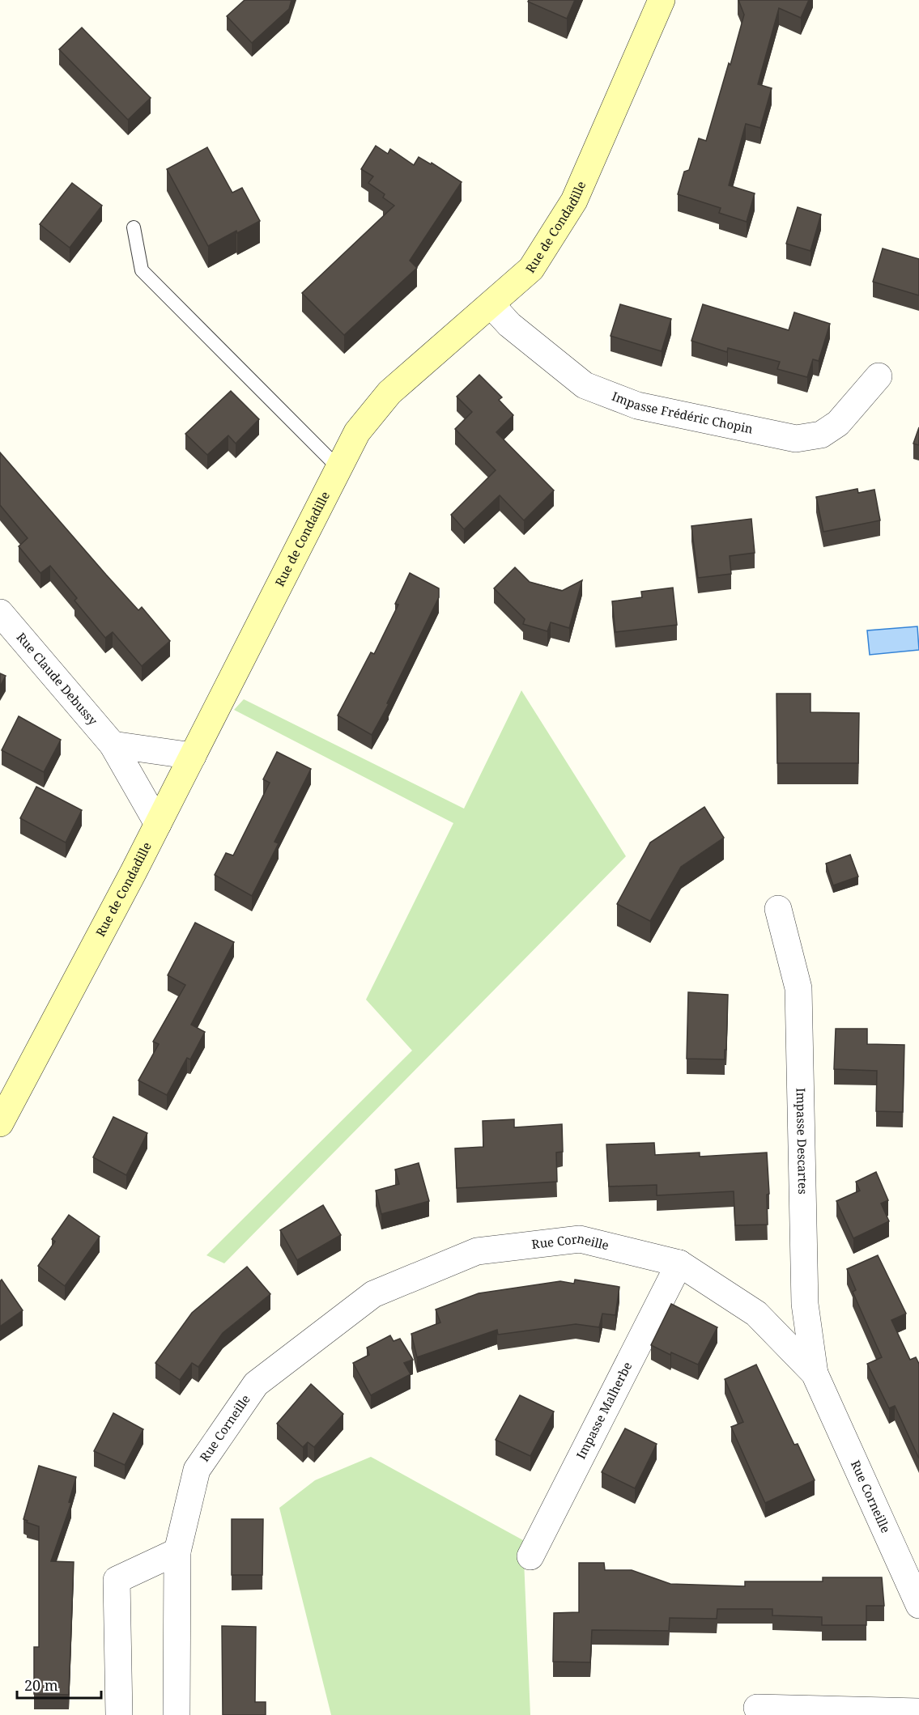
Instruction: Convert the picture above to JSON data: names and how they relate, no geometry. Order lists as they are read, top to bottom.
{
  "streets": {
    "street": [
      "Rue de Condadille",
      "Impasse Frédéric Chopin",
      "Rue Claude Debussy",
      "Impasse Descartes",
      "Rue Corneille",
      "Impasse Malherbe"
    ]
  },
  "crossings": [
    ["Rue de Condadille", "Impasse Frédéric Chopin"],
    ["Rue de Condadille", "Rue Claude Debussy"],
    ["Impasse Descartes", "Rue Corneille"],
    ["Rue Corneille", "Impasse Malherbe"]
  ],
  "scale_bar": "20 m"
}
